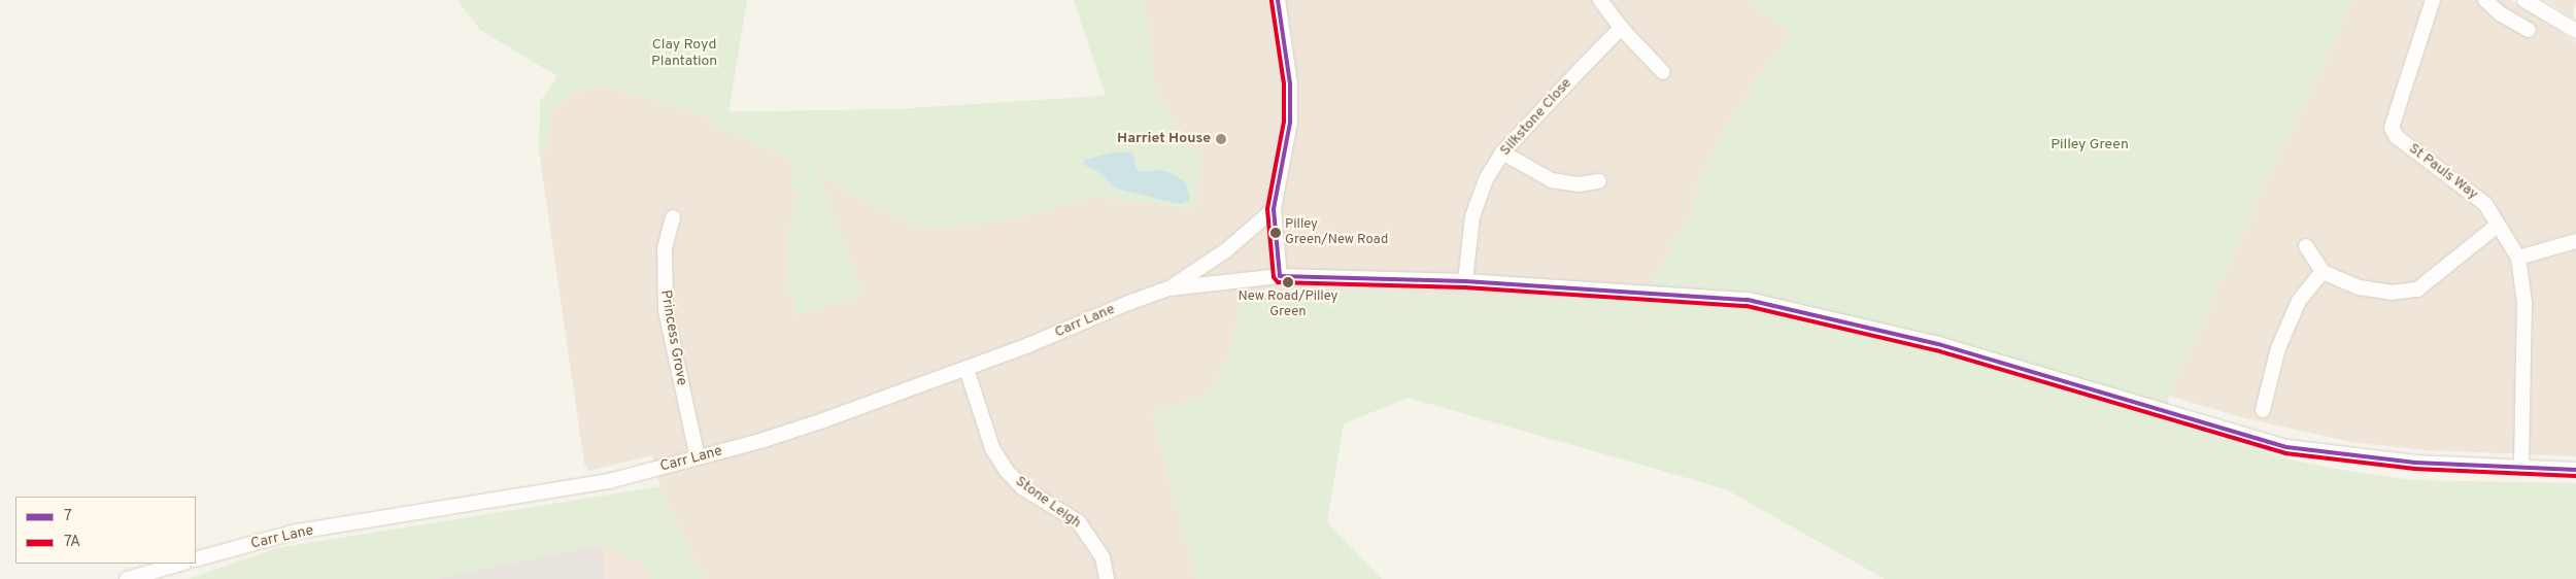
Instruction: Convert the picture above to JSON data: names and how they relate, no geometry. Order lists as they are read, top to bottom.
{
  "streets": {
    "street": [
      "Silkstone Close",
      "St Pauls Way",
      "Carr Lane",
      "Princess Grove",
      "Stone Leigh"
    ]
  },
  "crossings": [
    ["Silkstone Close", "Carr Lane"],
    ["St Pauls Way", "Carr Lane"],
    ["Carr Lane", "Princess Grove"],
    ["Carr Lane", "Stone Leigh"]
  ],
  "parks": ["Clay Royd Plantation", "Pilley Green"],
  "places": ["Harriet House", "Pilley Green/New Road", "New Road/Pilley Green"],
  "lines": ["transit line 7", "transit line 7A"],
  "legend": ["7", "7A"]
}
